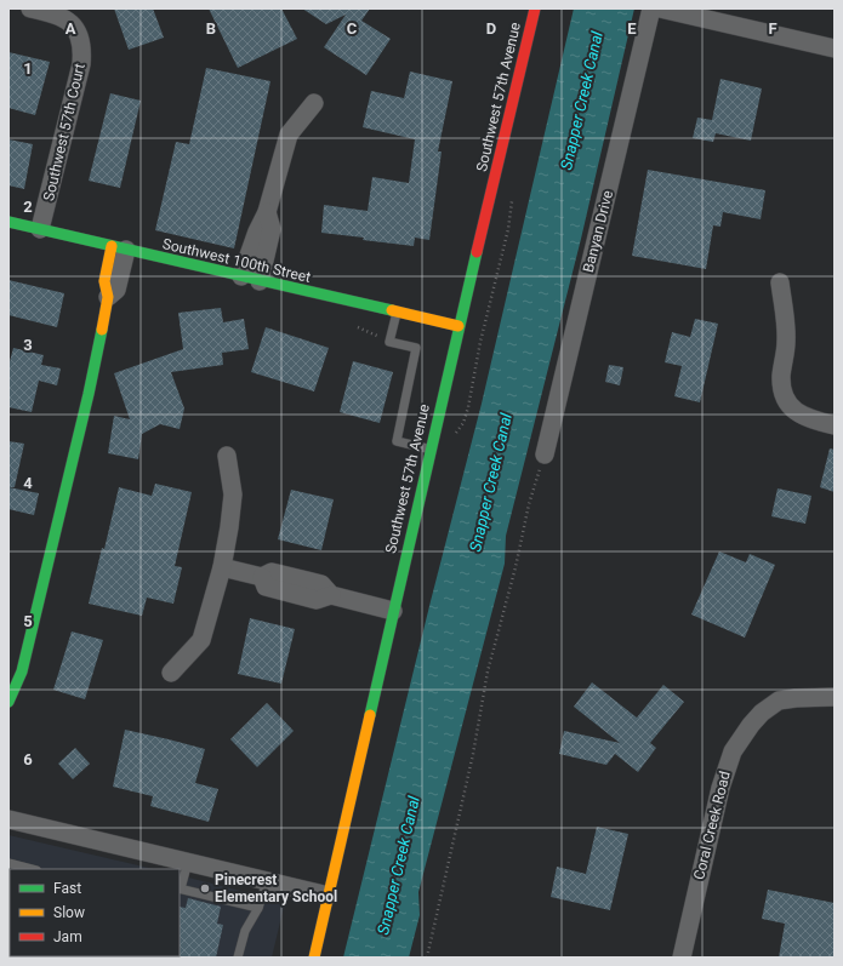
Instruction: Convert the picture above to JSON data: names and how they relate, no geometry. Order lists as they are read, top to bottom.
{
  "streets": {
    "main road": ["Southwest 57th Avenue", "Southwest 100th Street"],
    "street": ["Southwest 57th Court", "Banyan Drive", "Coral Creek Road"]
  },
  "crossings": [
    ["Southwest 57th Avenue", "Southwest 100th Street"],
    ["Southwest 57th Court", "Southwest 100th Street"]
  ],
  "water": ["Snapper Creek Canal"],
  "places": ["Pinecrest Elementary School"],
  "legend": ["Fast", "Slow", "Jam"],
  "grid": {
    "columns": [
      "A",
      "B",
      "C",
      "D",
      "E",
      "F"
    ],
    "rows": [
      "1",
      "2",
      "3",
      "4",
      "5",
      "6"
    ]
  }
}
